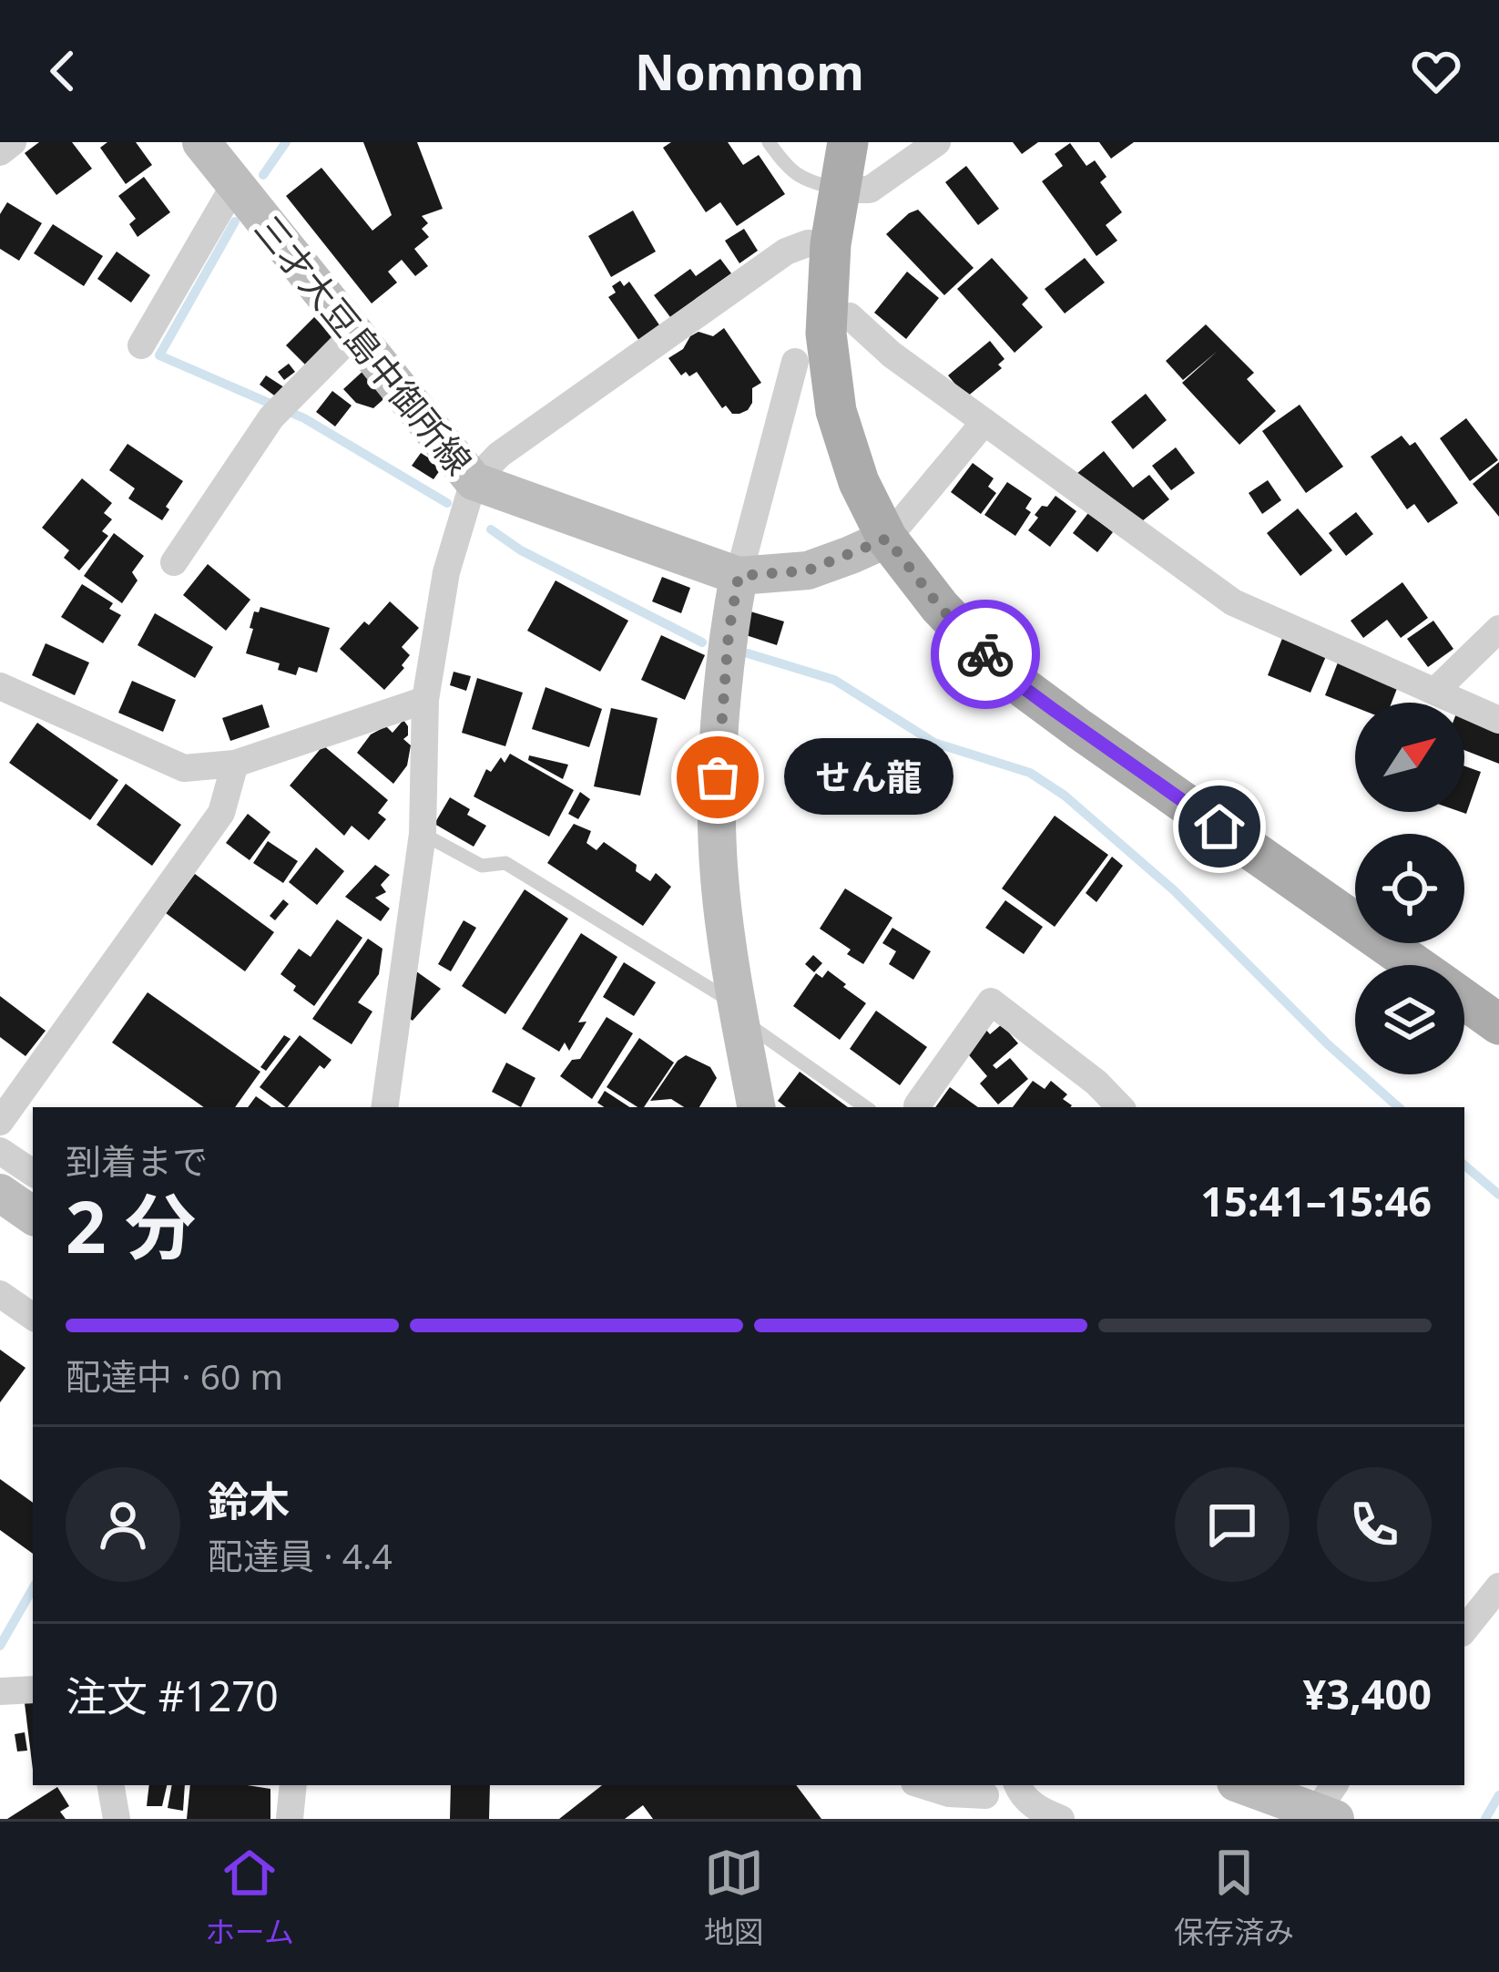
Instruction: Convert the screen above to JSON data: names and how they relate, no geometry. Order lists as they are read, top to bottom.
{
  "streets": {
    "main road": ["三才大豆島中御所線"]
  },
  "places": ["せん龍"],
  "north": "top right",
  "page": {
    "header": "Nomnom",
    "bubble": "せん龍",
    "heading": ["2 分", "到着まで", "15:41–15:46"],
    "panel": [
      "鈴木",
      "配達員 · 4.4",
      "注文 #1270",
      "¥3,400"
    ],
    "bar": "配達中 · 60 m",
    "tabs": ["ホーム", "地図", "保存済み"]
  }
}
